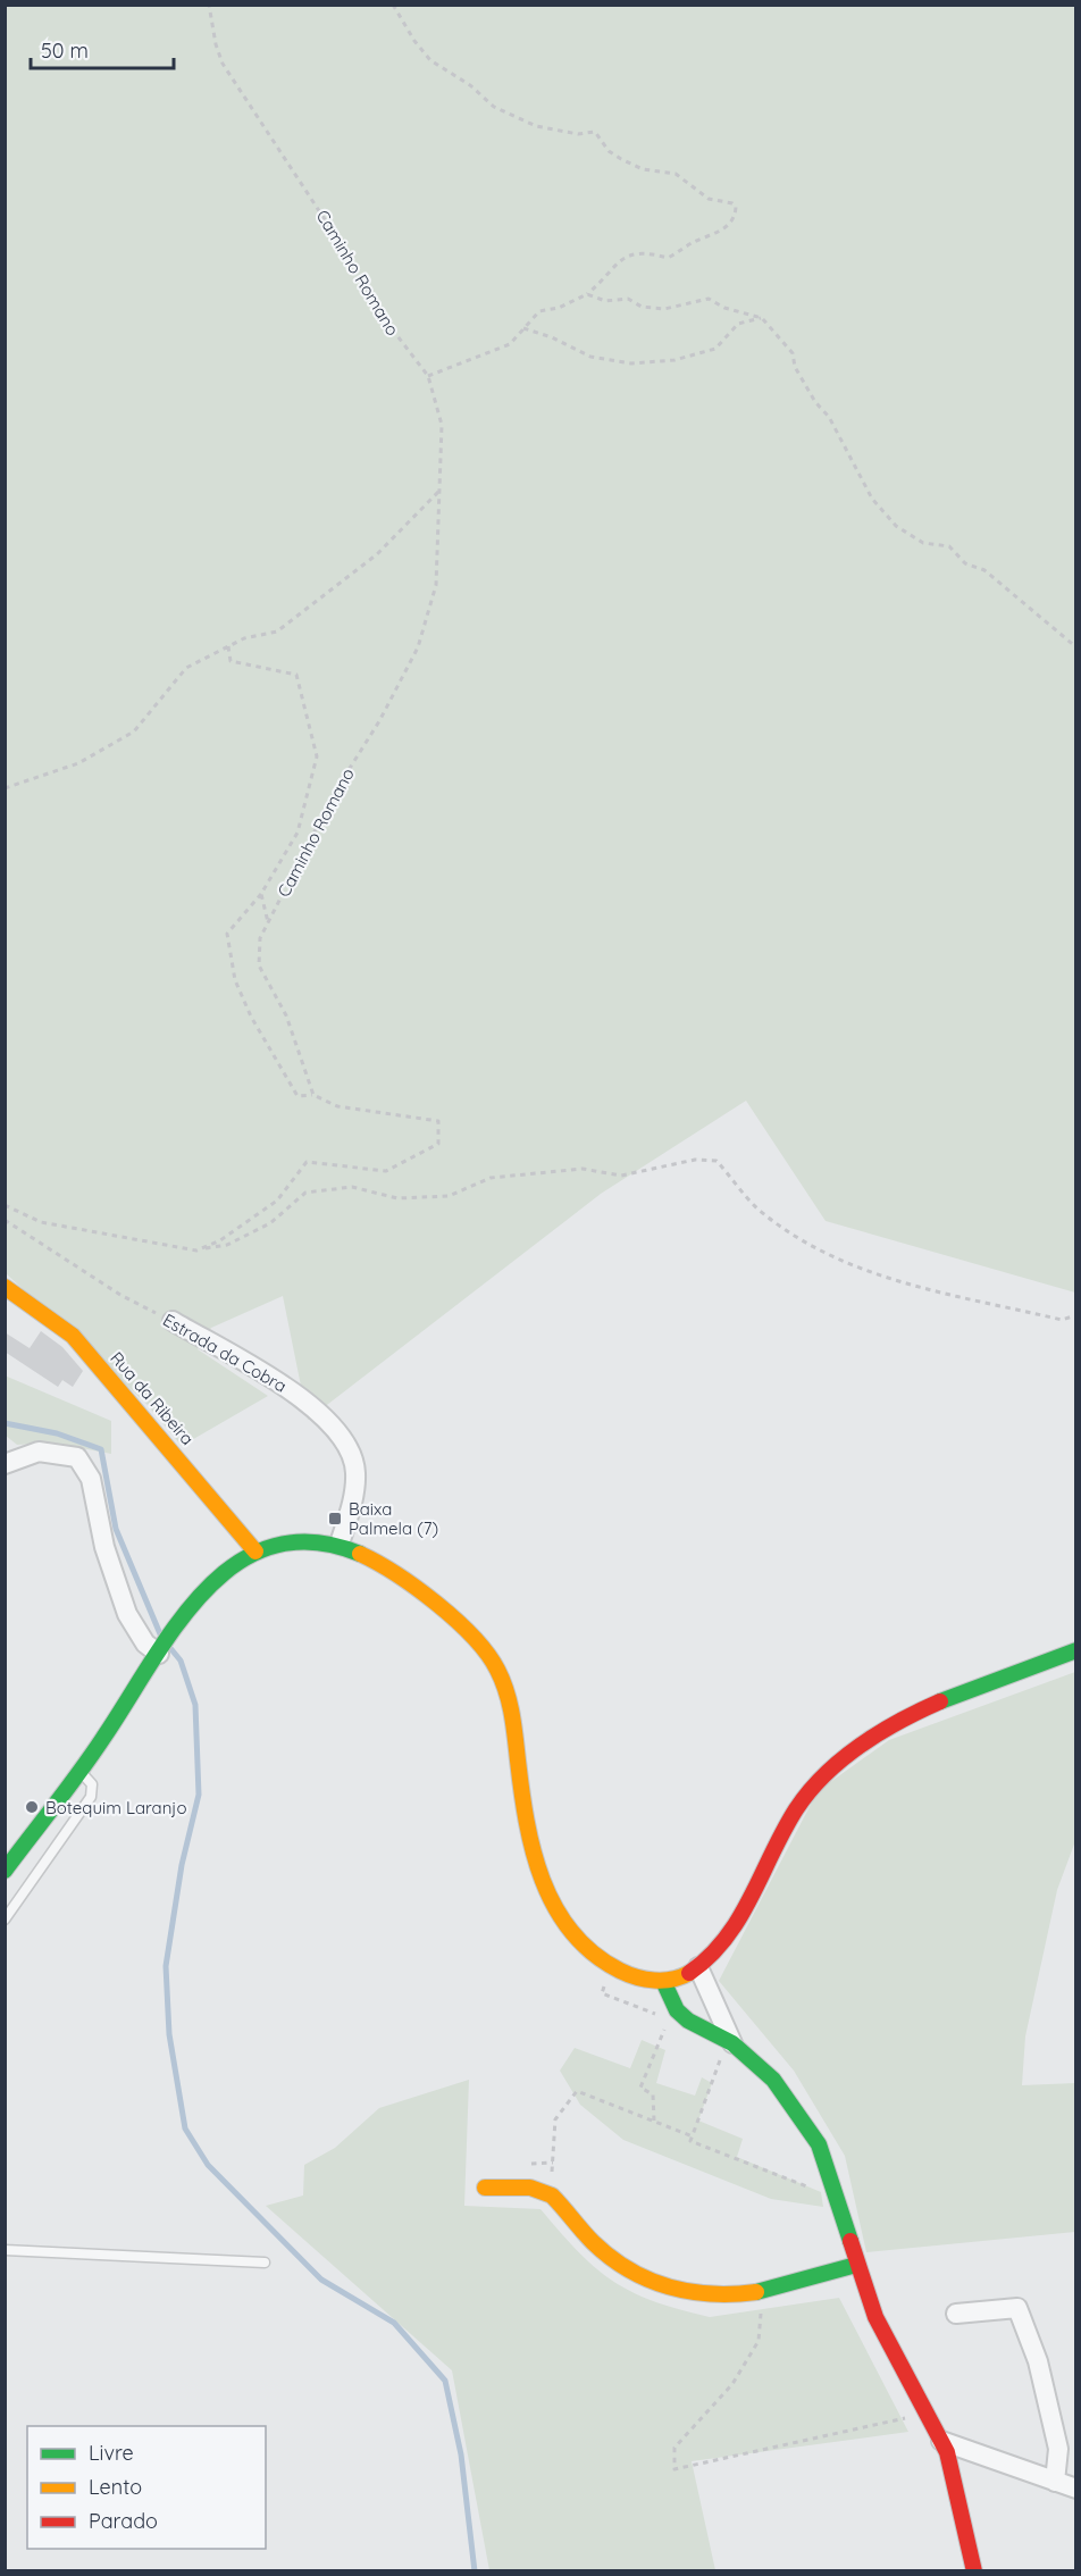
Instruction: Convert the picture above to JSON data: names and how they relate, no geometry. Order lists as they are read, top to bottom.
{
  "streets": {
    "street": ["Estrada da Cobra", "Rua da Ribeira"],
    "path": ["Caminho Romano"]
  },
  "places": {
    "transit": ["Baixa Palmela (7)"],
    "other": ["Botequim Laranjo"]
  },
  "legend": ["Livre", "Lento", "Parado"],
  "scale_bar": "50 m"
}
